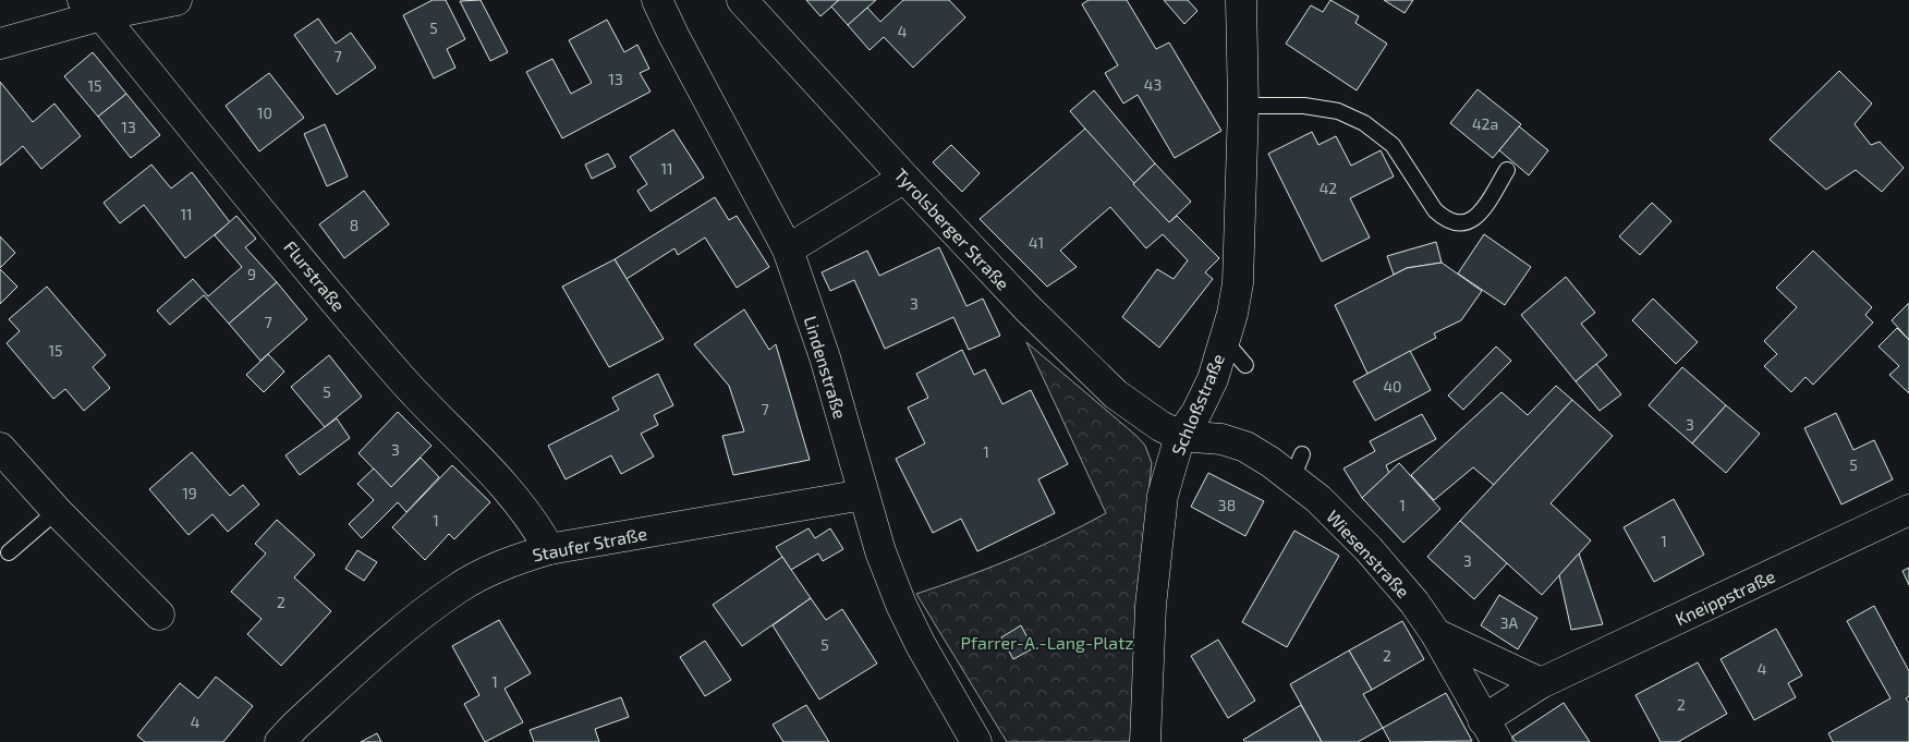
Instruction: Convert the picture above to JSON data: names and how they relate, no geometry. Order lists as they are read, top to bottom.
{
  "streets": {
    "street": [
      "Tyrolsberger Straße",
      "Flurstraße",
      "Lindenstraße",
      "Schloßstraße",
      "Staufer Straße",
      "Wiesenstraße",
      "Kneippstraße"
    ]
  },
  "crossings": [
    ["Tyrolsberger Straße", "Schloßstraße"],
    ["Tyrolsberger Straße", "Wiesenstraße"],
    ["Flurstraße", "Staufer Straße"],
    ["Lindenstraße", "Staufer Straße"],
    ["Schloßstraße", "Wiesenstraße"],
    ["Wiesenstraße", "Kneippstraße"]
  ],
  "parks": ["Pfarrer-A.-Lang-Platz"],
  "house_numbers": [
    "5",
    "4",
    "7",
    "13",
    "43",
    "15",
    "10",
    "42a",
    "13",
    "11",
    "42",
    "11",
    "8",
    "41",
    "9",
    "3",
    "7",
    "15",
    "40",
    "5",
    "7",
    "3",
    "3",
    "1",
    "5",
    "19",
    "38",
    "1",
    "1",
    "1",
    "3",
    "2",
    "3A",
    "5",
    "2",
    "4",
    "1",
    "2",
    "4"
  ]
}
